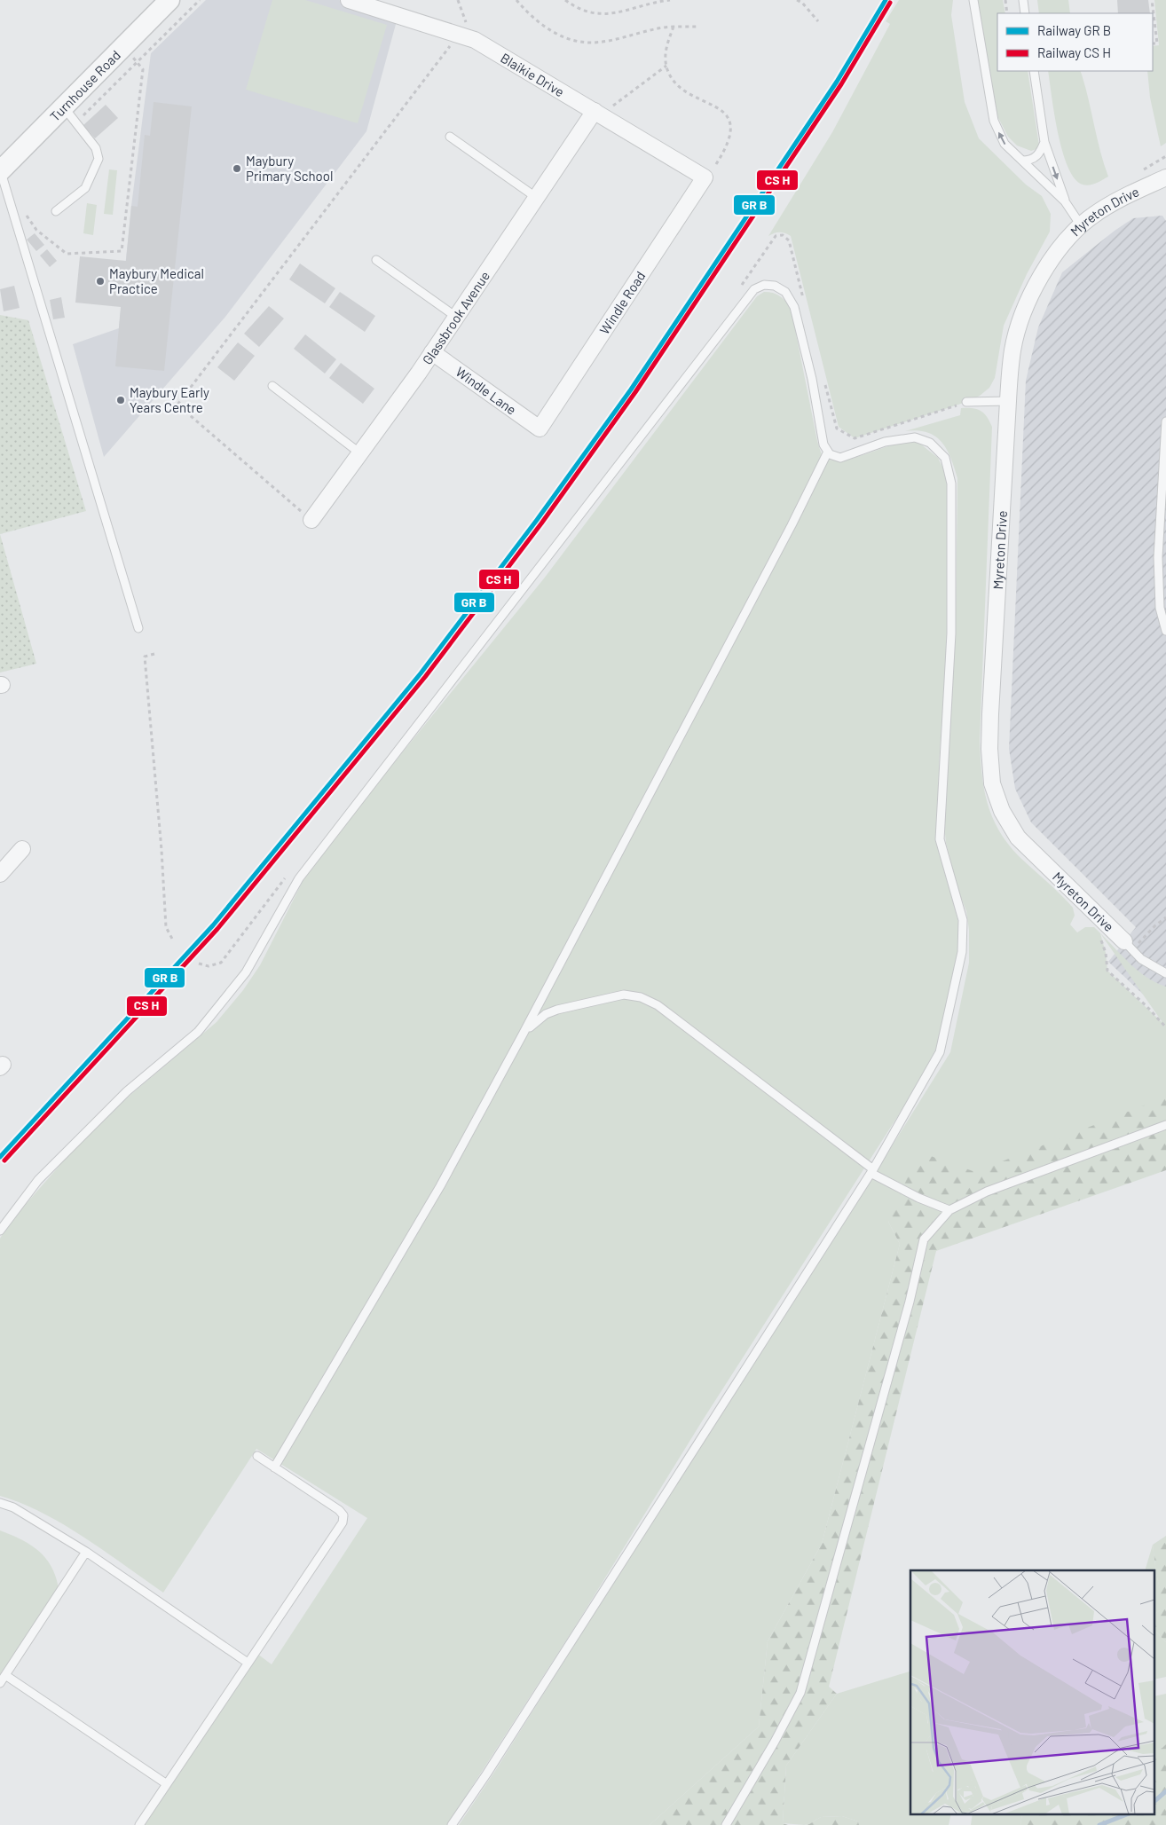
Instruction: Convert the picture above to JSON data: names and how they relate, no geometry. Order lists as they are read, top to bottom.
{
  "streets": {
    "street": [
      "Blaikie Drive",
      "Turnhouse Road",
      "Myreton Drive",
      "Windle Road",
      "Glassbrook Avenue",
      "Windle Lane"
    ]
  },
  "crossings": [
    ["Blaikie Drive", "Windle Road"],
    ["Blaikie Drive", "Glassbrook Avenue"],
    ["Windle Road", "Windle Lane"],
    ["Glassbrook Avenue", "Windle Lane"]
  ],
  "places": ["Maybury Primary School", "Maybury Medical Practice", "Maybury Early Years Centre"],
  "legend": ["Railway GR B", "Railway CS H"]
}
